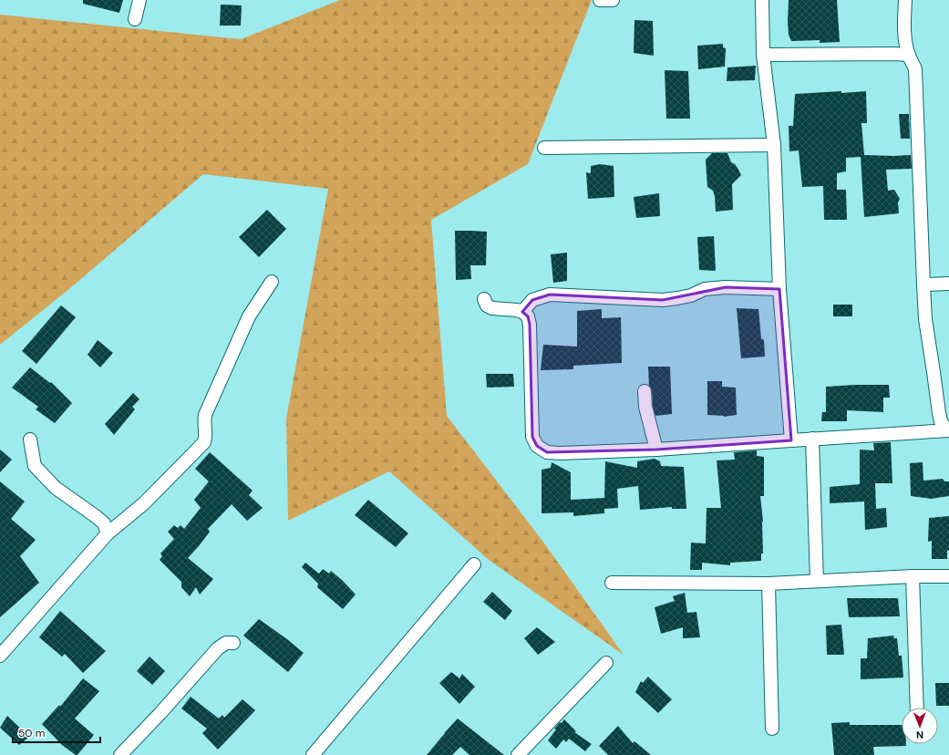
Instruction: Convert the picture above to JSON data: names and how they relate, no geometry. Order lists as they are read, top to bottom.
{
  "scale_bar": "50 m",
  "north": "bottom"
}
